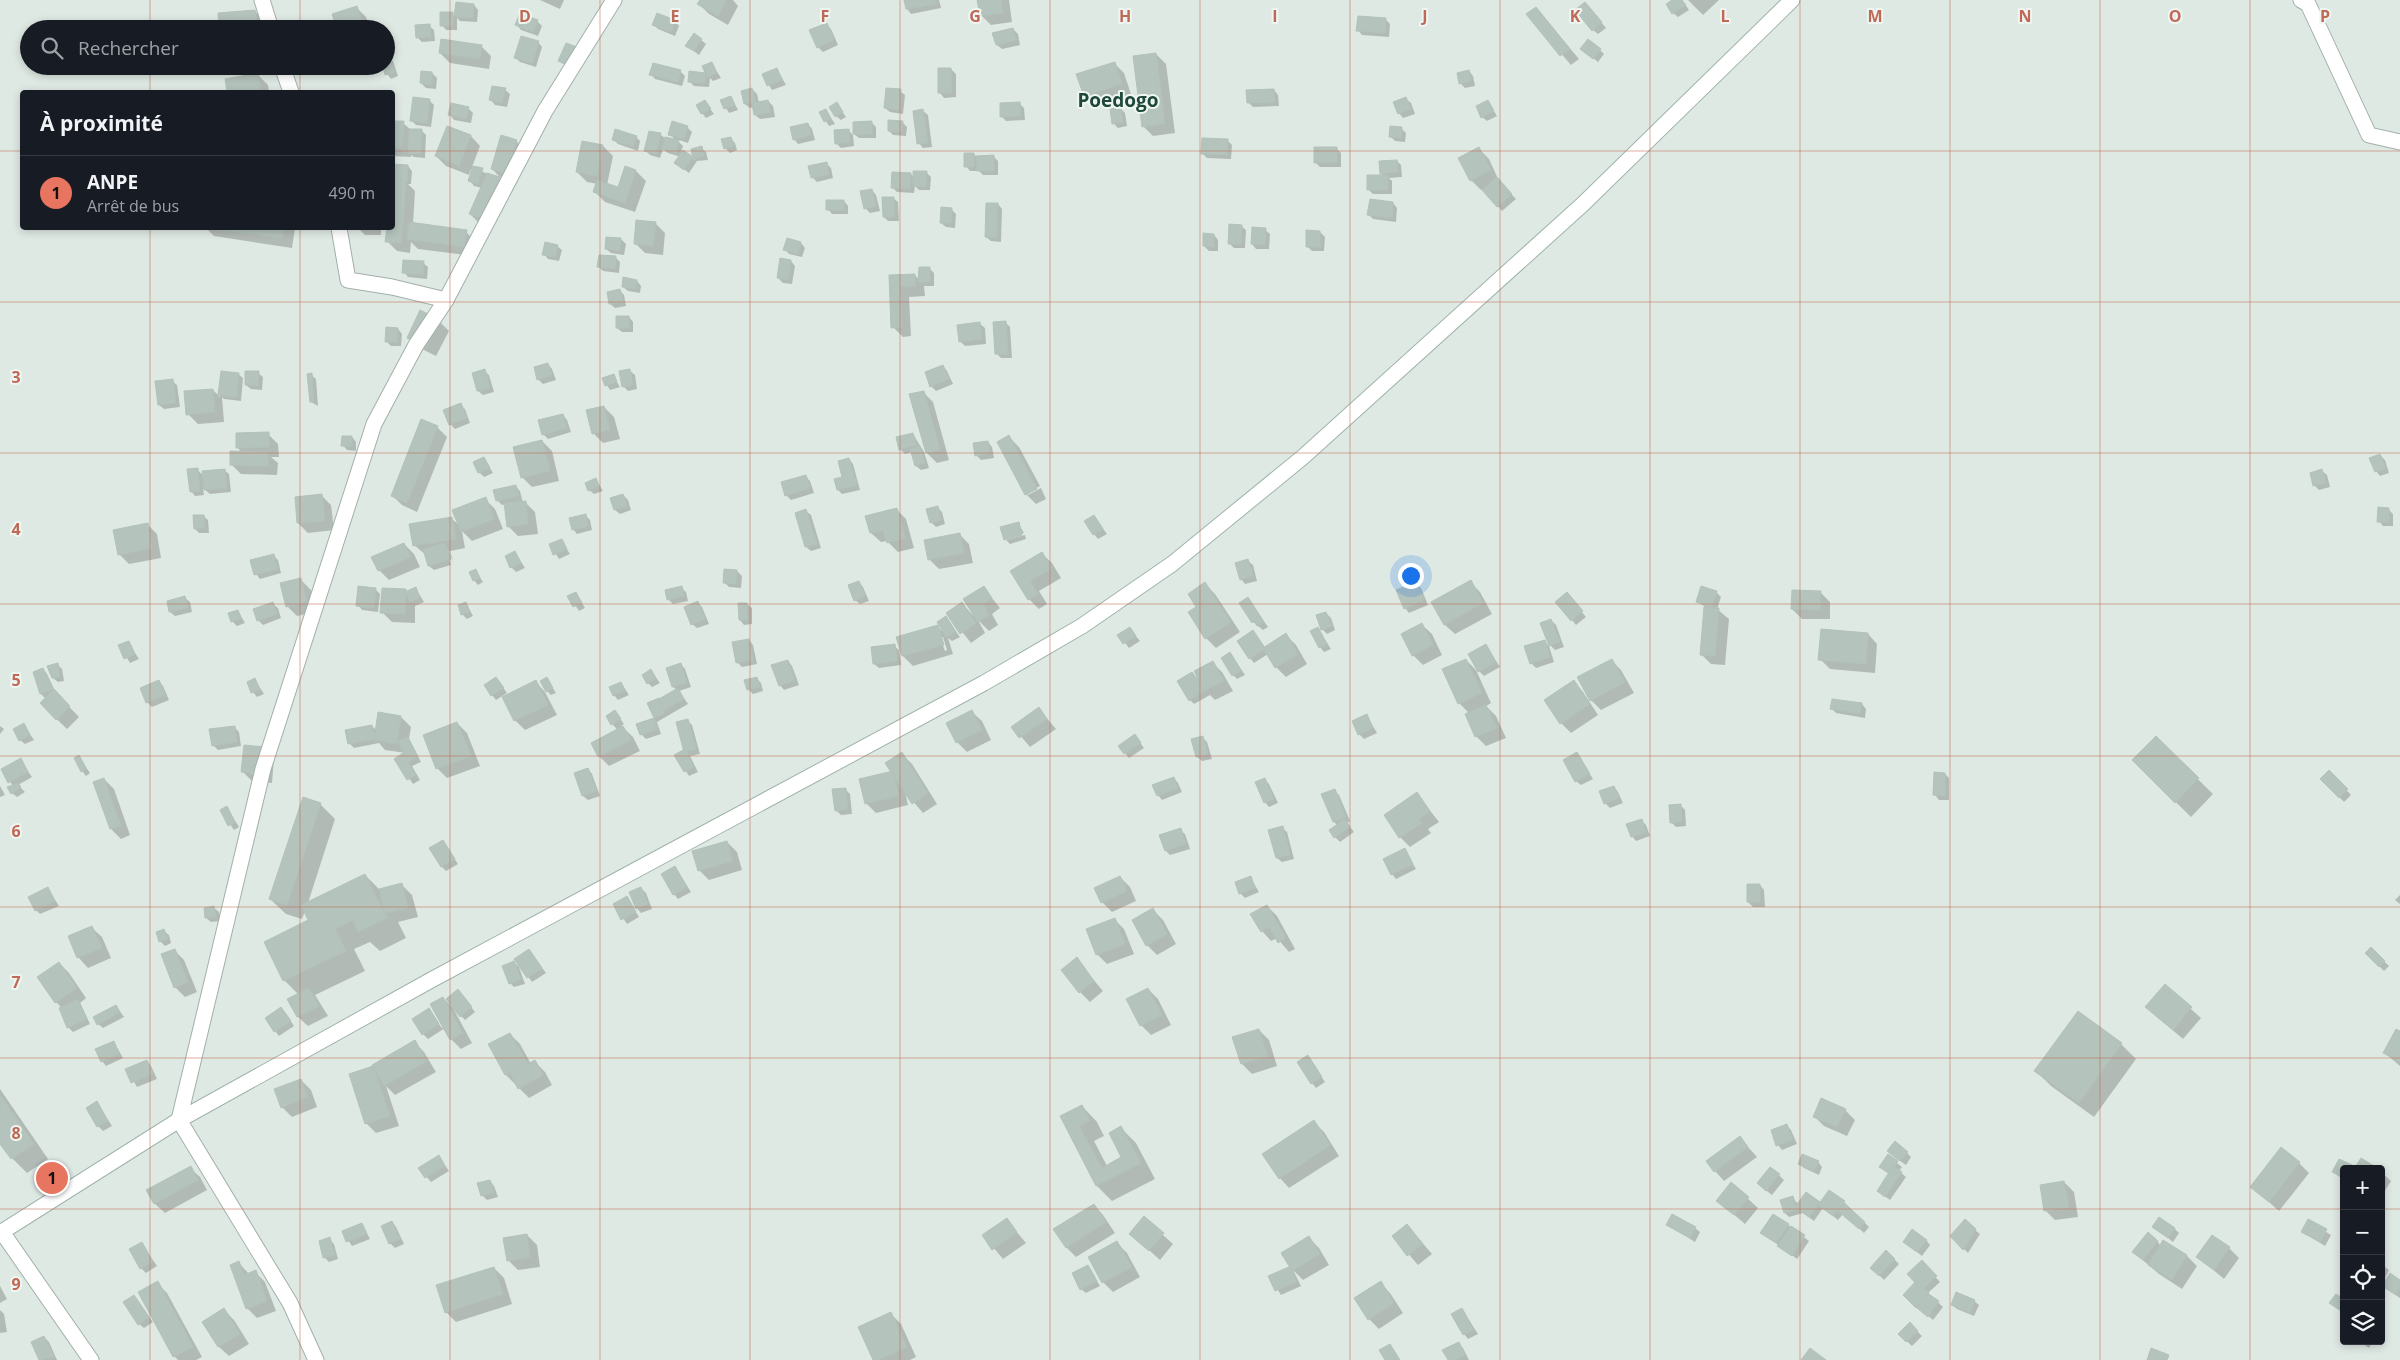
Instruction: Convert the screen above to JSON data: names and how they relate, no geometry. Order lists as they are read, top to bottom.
{
  "districts": ["Poedogo"],
  "page": {
    "search": "Rechercher",
    "heading": "À proximité",
    "list": [
      {
        "mark": "1",
        "name": "ANPE",
        "note": "Arrêt de bus",
        "value": "490 m"
      }
    ],
    "pins": "1",
    "map_buttons": ["+", "−"]
  },
  "grid": {
    "columns": [
      "D",
      "E",
      "F",
      "G",
      "H",
      "I",
      "J",
      "K",
      "L",
      "M",
      "N",
      "O",
      "P"
    ],
    "rows": [
      "3",
      "4",
      "5",
      "6",
      "7",
      "8",
      "9"
    ]
  }
}
